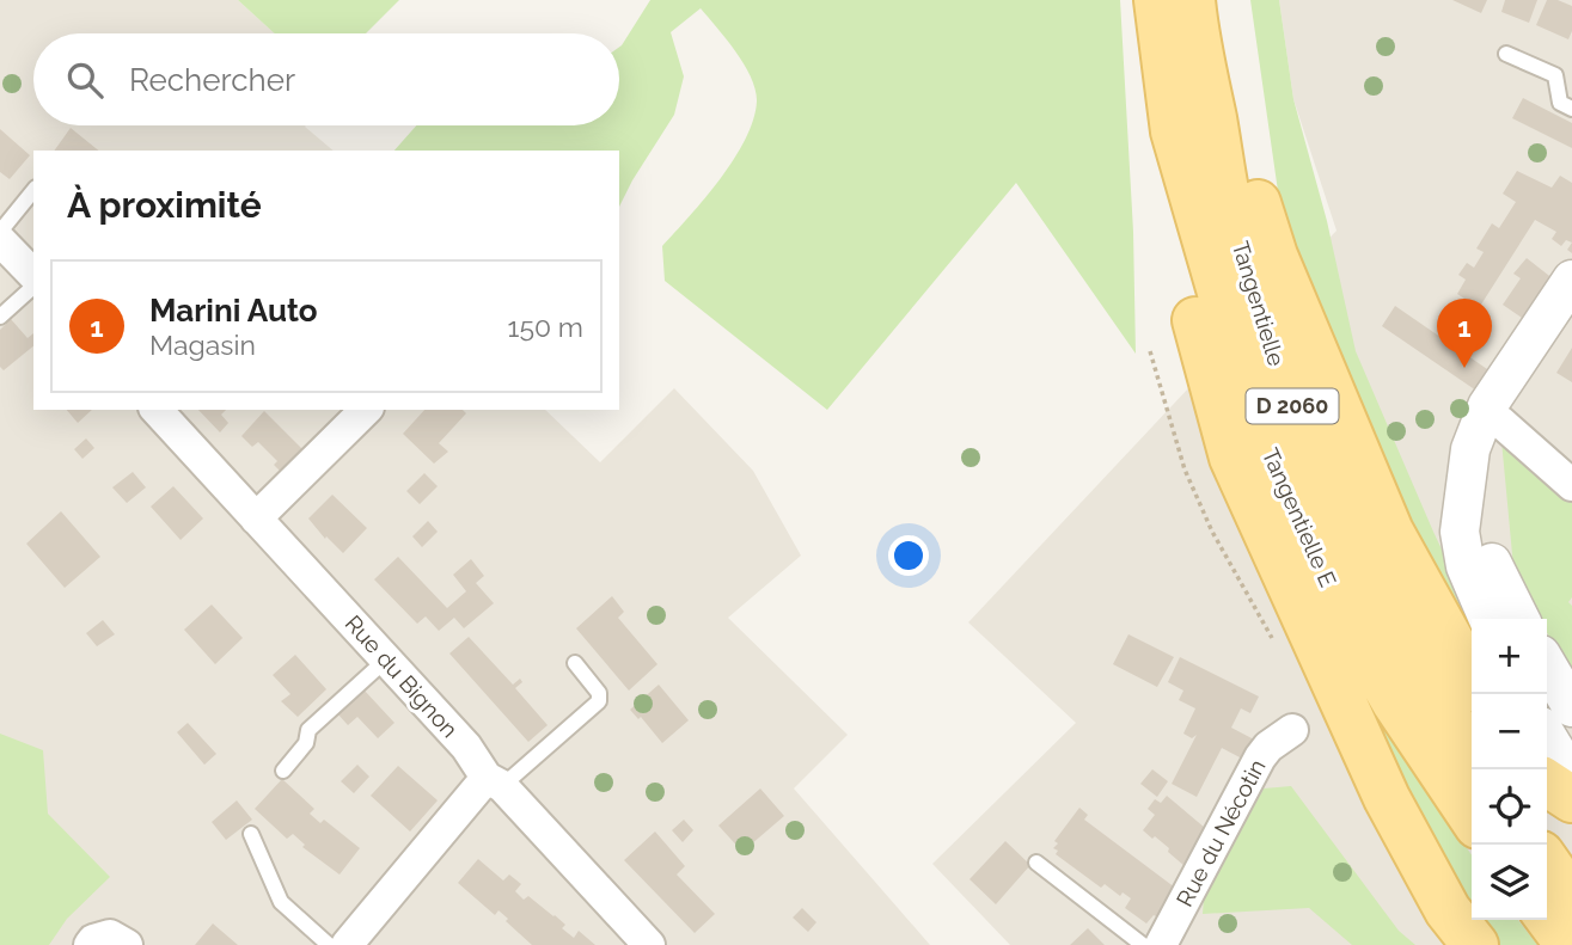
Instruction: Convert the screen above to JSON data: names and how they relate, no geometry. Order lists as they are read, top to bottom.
{
  "streets": {
    "main road": ["Tangentielle", "D 2060", "Tangentielle E"],
    "street": ["Rue du Bignon", "Rue du Nécotin"]
  },
  "crossings": [
    ["Tangentielle", "D 2060"],
    ["D 2060", "Tangentielle E"]
  ],
  "page": {
    "search": "Rechercher",
    "heading": "À proximité",
    "list": [
      {
        "mark": "1",
        "name": "Marini Auto",
        "note": "Magasin",
        "value": "150 m"
      }
    ],
    "pins": "1",
    "map_buttons": ["+", "−"]
  }
}
